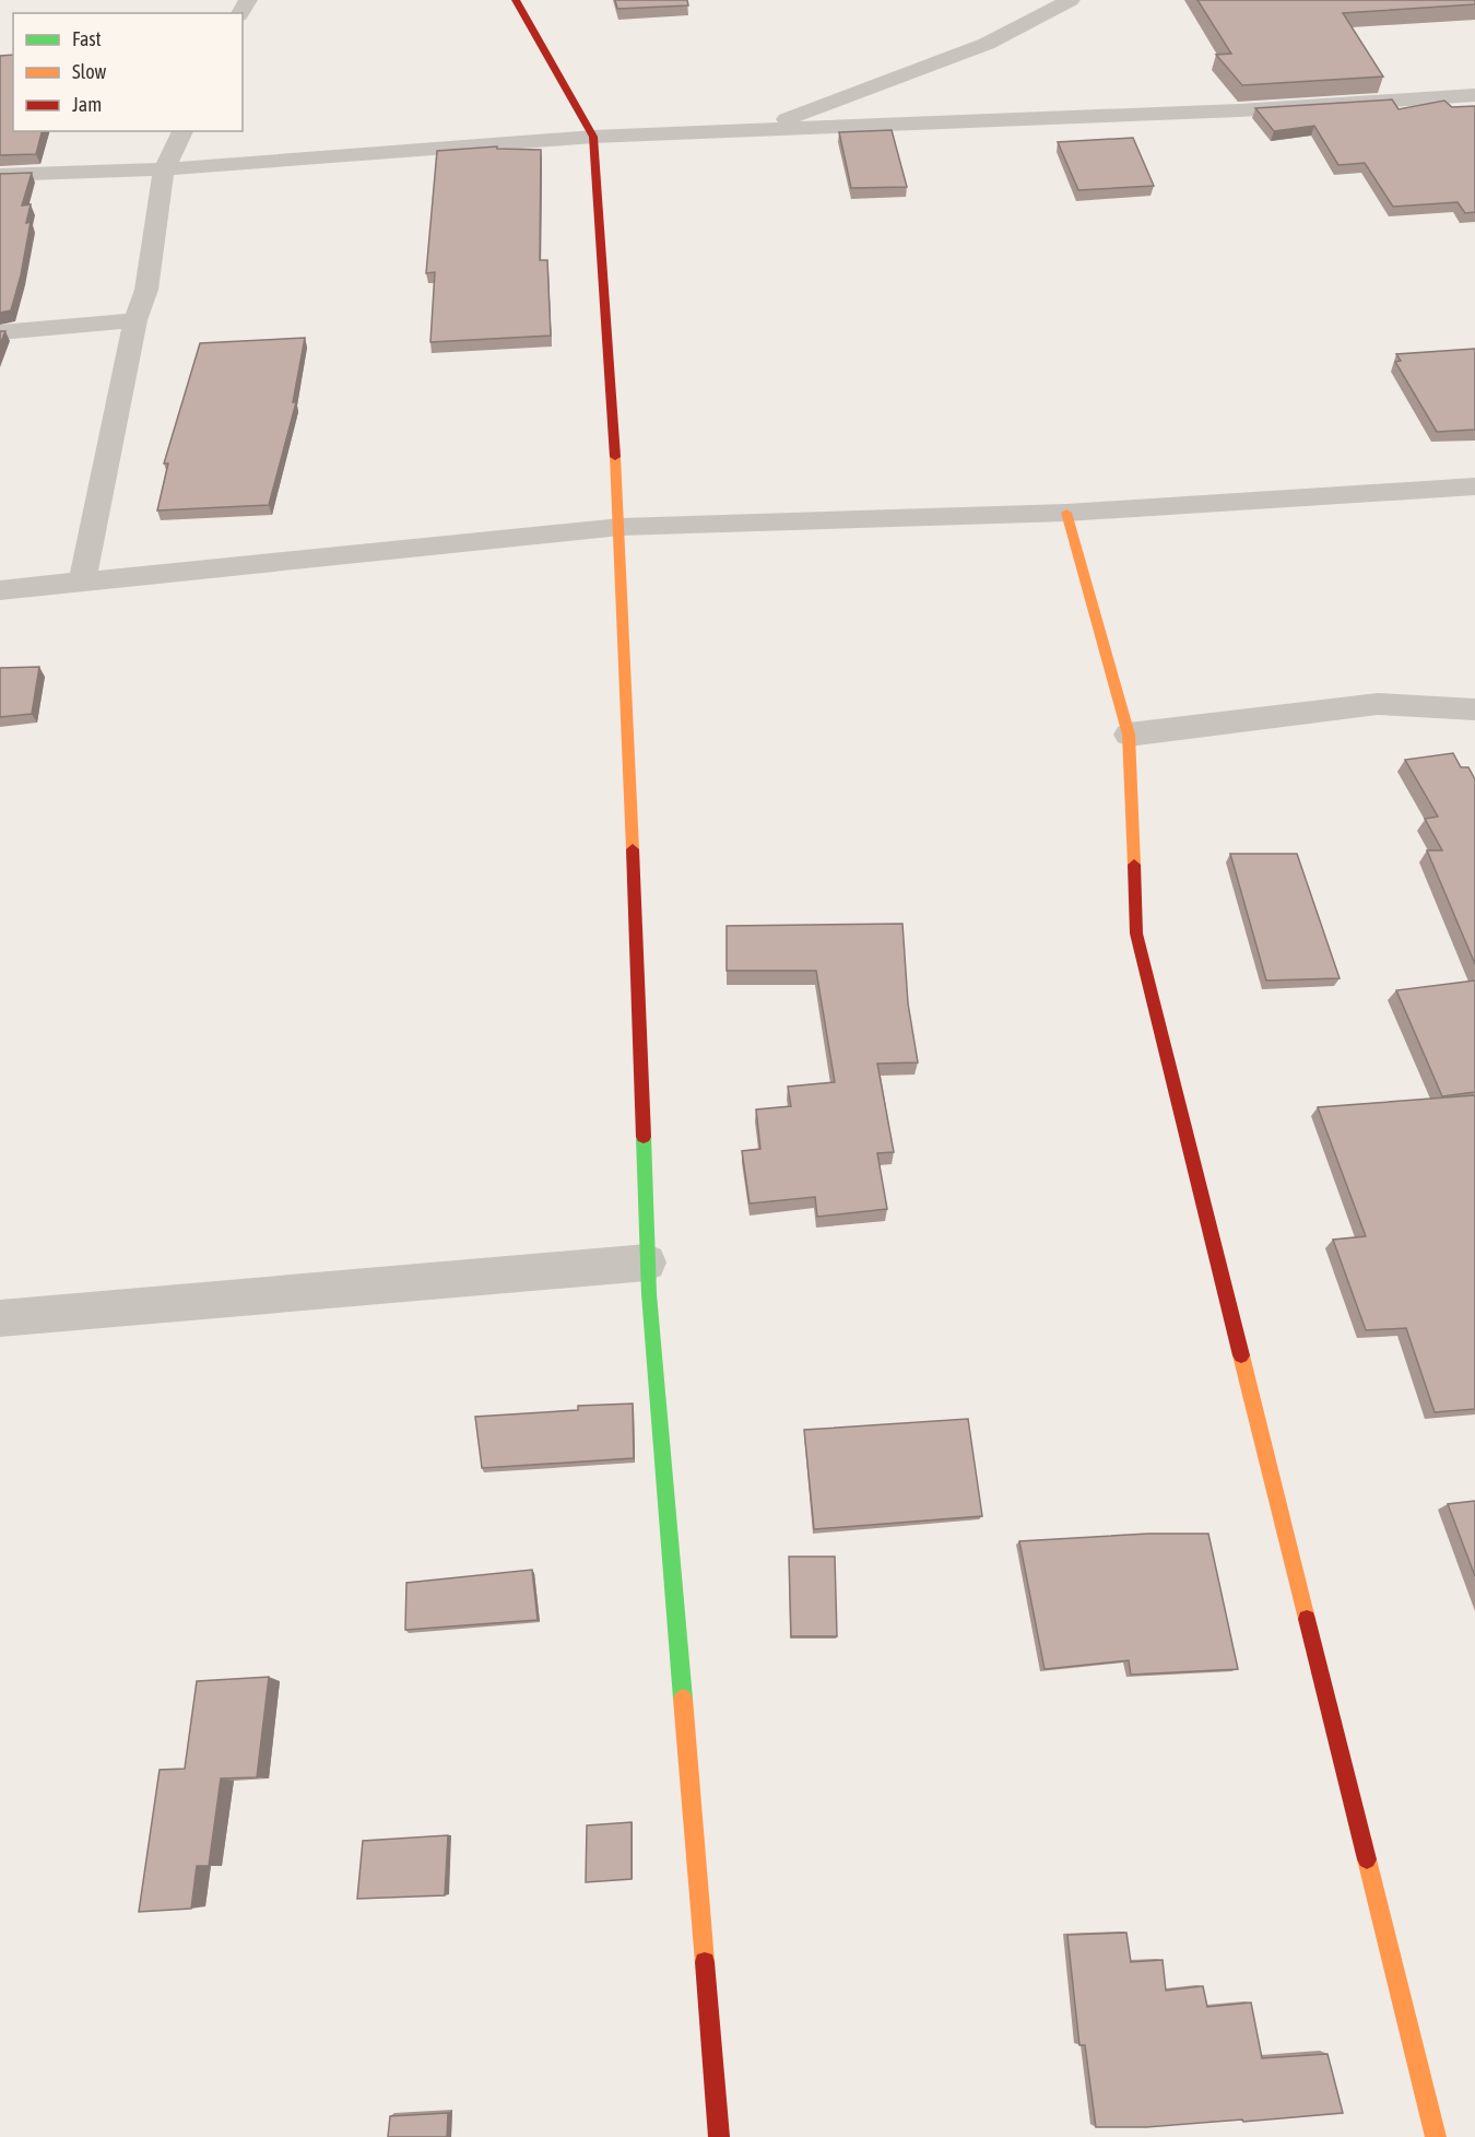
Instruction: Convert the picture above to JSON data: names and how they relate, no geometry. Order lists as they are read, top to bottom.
{
  "legend": ["Fast", "Slow", "Jam"]
}
